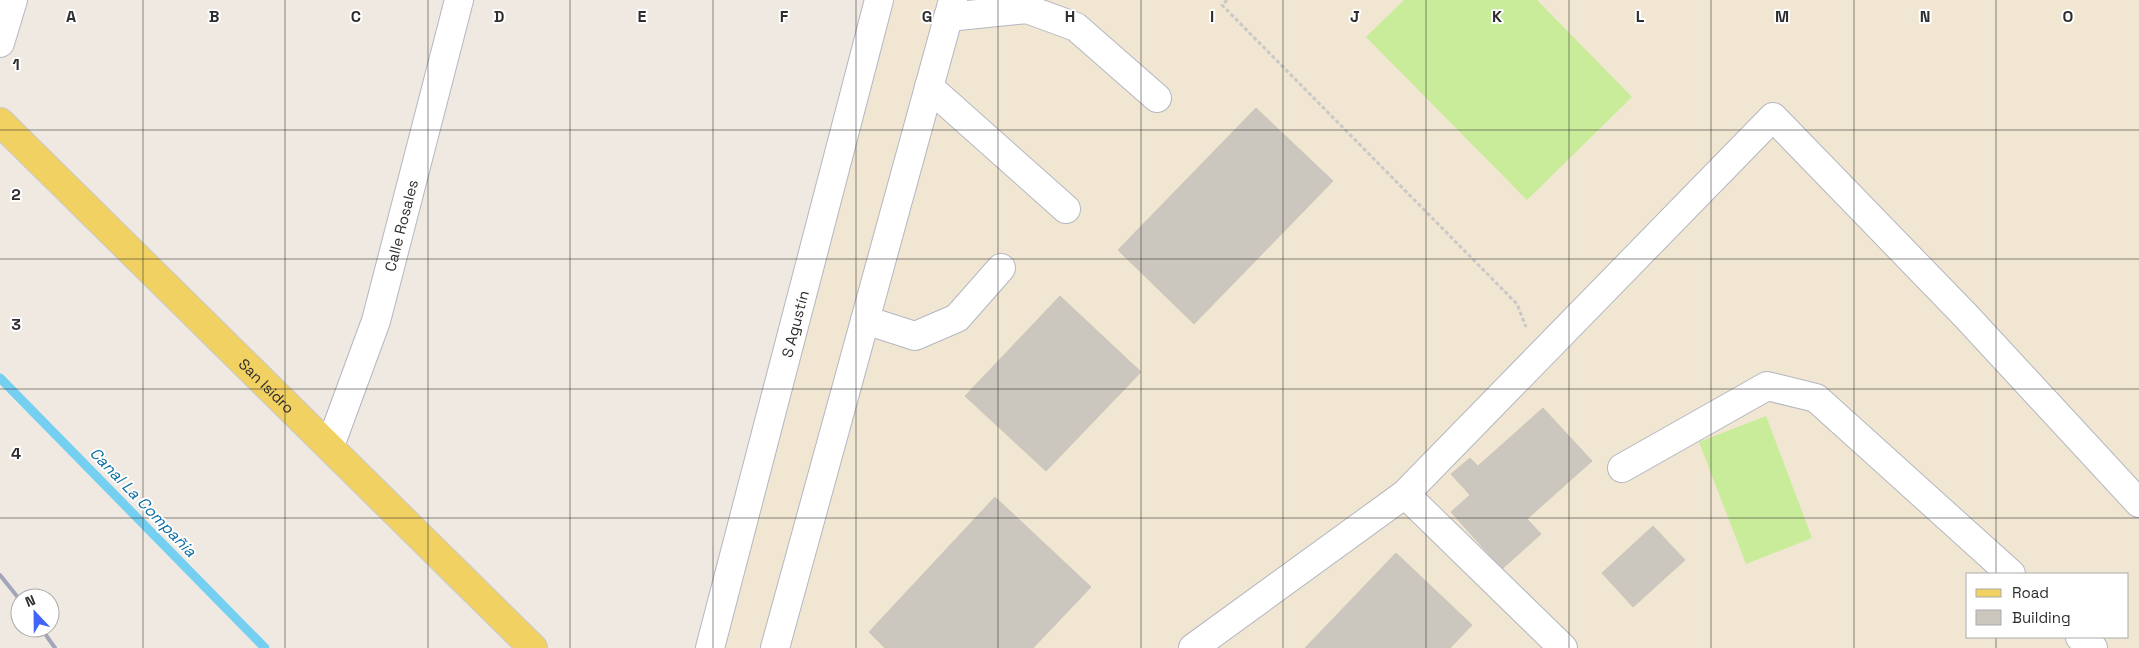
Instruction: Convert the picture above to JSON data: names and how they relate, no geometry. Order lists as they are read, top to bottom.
{
  "streets": {
    "main road": ["San Isidro"],
    "street": ["Calle Rosales", "S Agustín"]
  },
  "crossings": [
    ["Calle Rosales", "San Isidro"]
  ],
  "water": ["Canal La Compañia"],
  "legend": ["Road", "Building"],
  "north": "top",
  "grid": {
    "columns": [
      "A",
      "B",
      "C",
      "D",
      "E",
      "F",
      "G",
      "H",
      "I",
      "J",
      "K",
      "L",
      "M",
      "N",
      "O"
    ],
    "rows": [
      "1",
      "2",
      "3",
      "4"
    ]
  }
}
